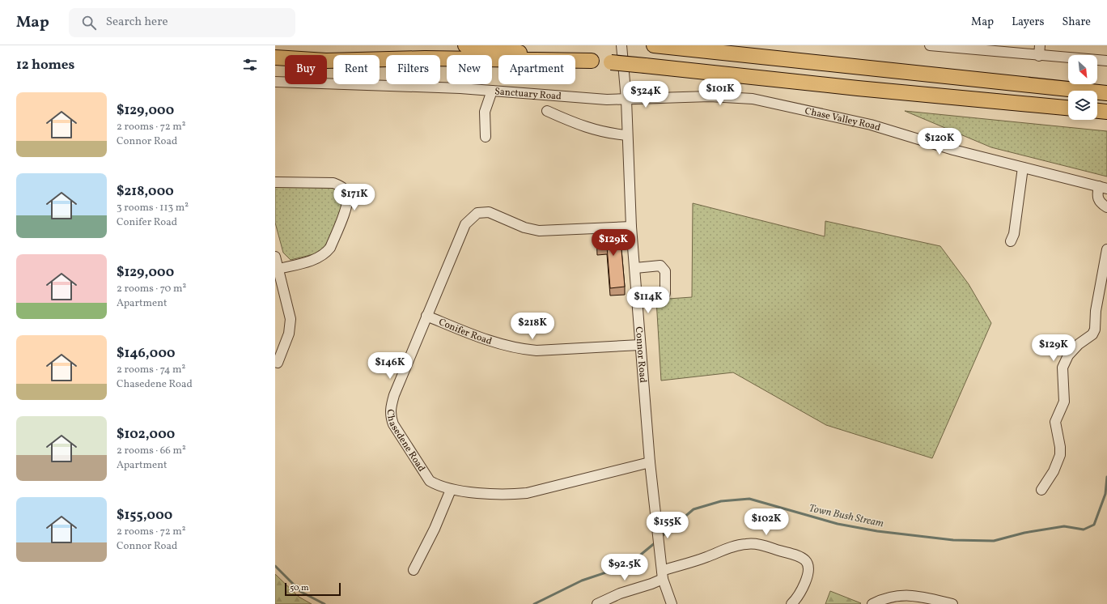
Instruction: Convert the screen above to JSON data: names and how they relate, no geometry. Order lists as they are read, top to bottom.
{
  "streets": {
    "street": [
      "Sanctuary Road",
      "Chase Valley Road",
      "Conifer Road",
      "Connor Road",
      "Chasedene Road"
    ]
  },
  "crossings": [
    ["Sanctuary Road", "Chase Valley Road"],
    ["Sanctuary Road", "Connor Road"],
    ["Chase Valley Road", "Connor Road"],
    ["Conifer Road", "Connor Road"],
    ["Conifer Road", "Chasedene Road"],
    ["Connor Road", "Chasedene Road"]
  ],
  "water": ["Town Bush Stream"],
  "scale_bar": "50 m",
  "north": "bottom right",
  "page": {
    "header": "Map",
    "search": "Search here",
    "nav": ["Map", "Layers", "Share"],
    "heading": "12 homes",
    "chip": [
      "Buy",
      "Rent",
      "Filters",
      "New",
      "Apartment"
    ],
    "price": [
      "$101K",
      "$324K",
      "$120K",
      "$171K",
      "$129K",
      "$114K",
      "$218K",
      "$129K",
      "$146K",
      "$102K",
      "$155K",
      "$92.5K"
    ],
    "list": [
      {
        "name": "$129,000",
        "note": "2 rooms · 72 m² · Connor Road"
      },
      {
        "name": "$218,000",
        "note": "3 rooms · 113 m² · Conifer Road"
      },
      {
        "name": "$129,000",
        "note": "2 rooms · 70 m² · Apartment"
      },
      {
        "name": "$146,000",
        "note": "2 rooms · 74 m² · Chasedene Road"
      },
      {
        "name": "$102,000",
        "note": "2 rooms · 66 m² · Apartment"
      },
      {
        "name": "$155,000",
        "note": "2 rooms · 72 m² · Connor Road"
      }
    ],
    "scale": "50 m"
  }
}
